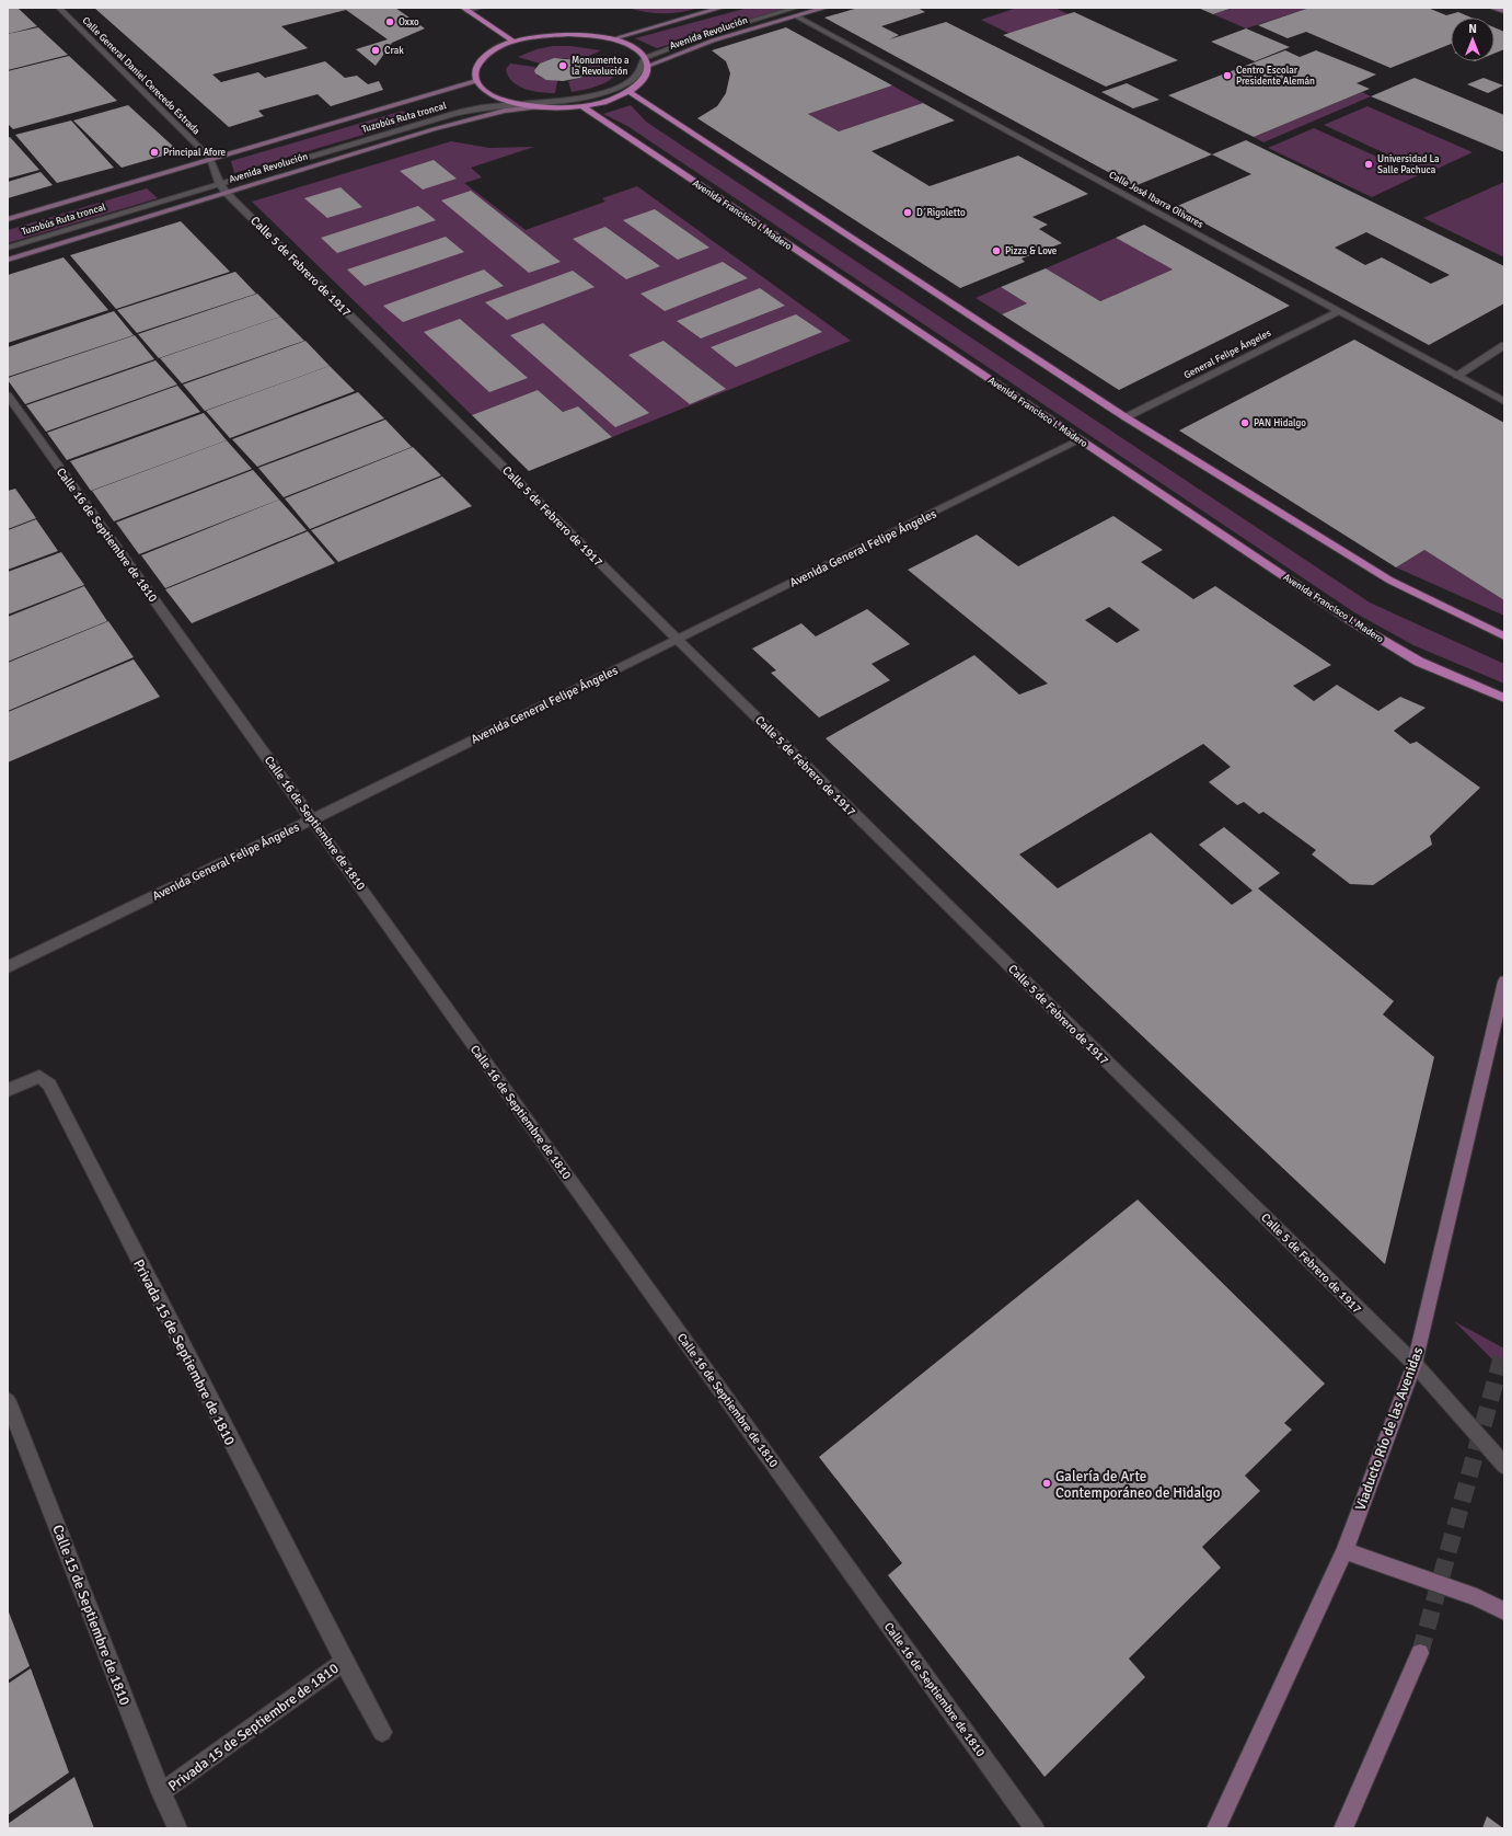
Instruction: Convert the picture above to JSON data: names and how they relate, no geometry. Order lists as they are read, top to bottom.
{
  "streets": {
    "main road": ["Avenida Revolución", "Avenida Francisco I. Madero", "Viaducto Río de las Avenidas"],
    "street": [
      "Calle General Daniel Cerecedo Estrada",
      "Tuzobús Ruta troncal",
      "Calle José Ibarra Olivares",
      "Calle 5 de Febrero de 1917",
      "General Felipe Ángeles",
      "Calle 16 de Septiembre de 1810",
      "Avenida General Felipe Ángeles",
      "Privada 15 de Septiembre de 1810",
      "Calle 15 de Septiembre de 1810"
    ]
  },
  "crossings": [
    ["Avenida Revolución", "Tuzobús Ruta troncal"],
    ["Avenida Revolución", "Calle 5 de Febrero de 1917"],
    ["Calle General Daniel Cerecedo Estrada", "Calle 5 de Febrero de 1917"],
    ["Tuzobús Ruta troncal", "Calle 5 de Febrero de 1917"],
    ["Calle José Ibarra Olivares", "General Felipe Ángeles"],
    ["Avenida Francisco I. Madero", "Avenida General Felipe Ángeles"],
    ["Calle 5 de Febrero de 1917", "Avenida General Felipe Ángeles"],
    ["Calle 5 de Febrero de 1917", "Viaducto Río de las Avenidas"],
    ["Calle 16 de Septiembre de 1810", "Avenida General Felipe Ángeles"],
    ["Privada 15 de Septiembre de 1810", "Calle 15 de Septiembre de 1810"]
  ],
  "places": [
    "Oxxo",
    "Crak",
    "Monumento a la Revolución",
    "Centro Escolar Presidente Alemán",
    "Principal Afore",
    "Universidad La Salle Pachuca",
    "D´Rigoletto",
    "Pizza & Love",
    "PAN Hidalgo",
    "Galería de Arte Contemporáneo de Hidalgo"
  ],
  "north": "top"
}
